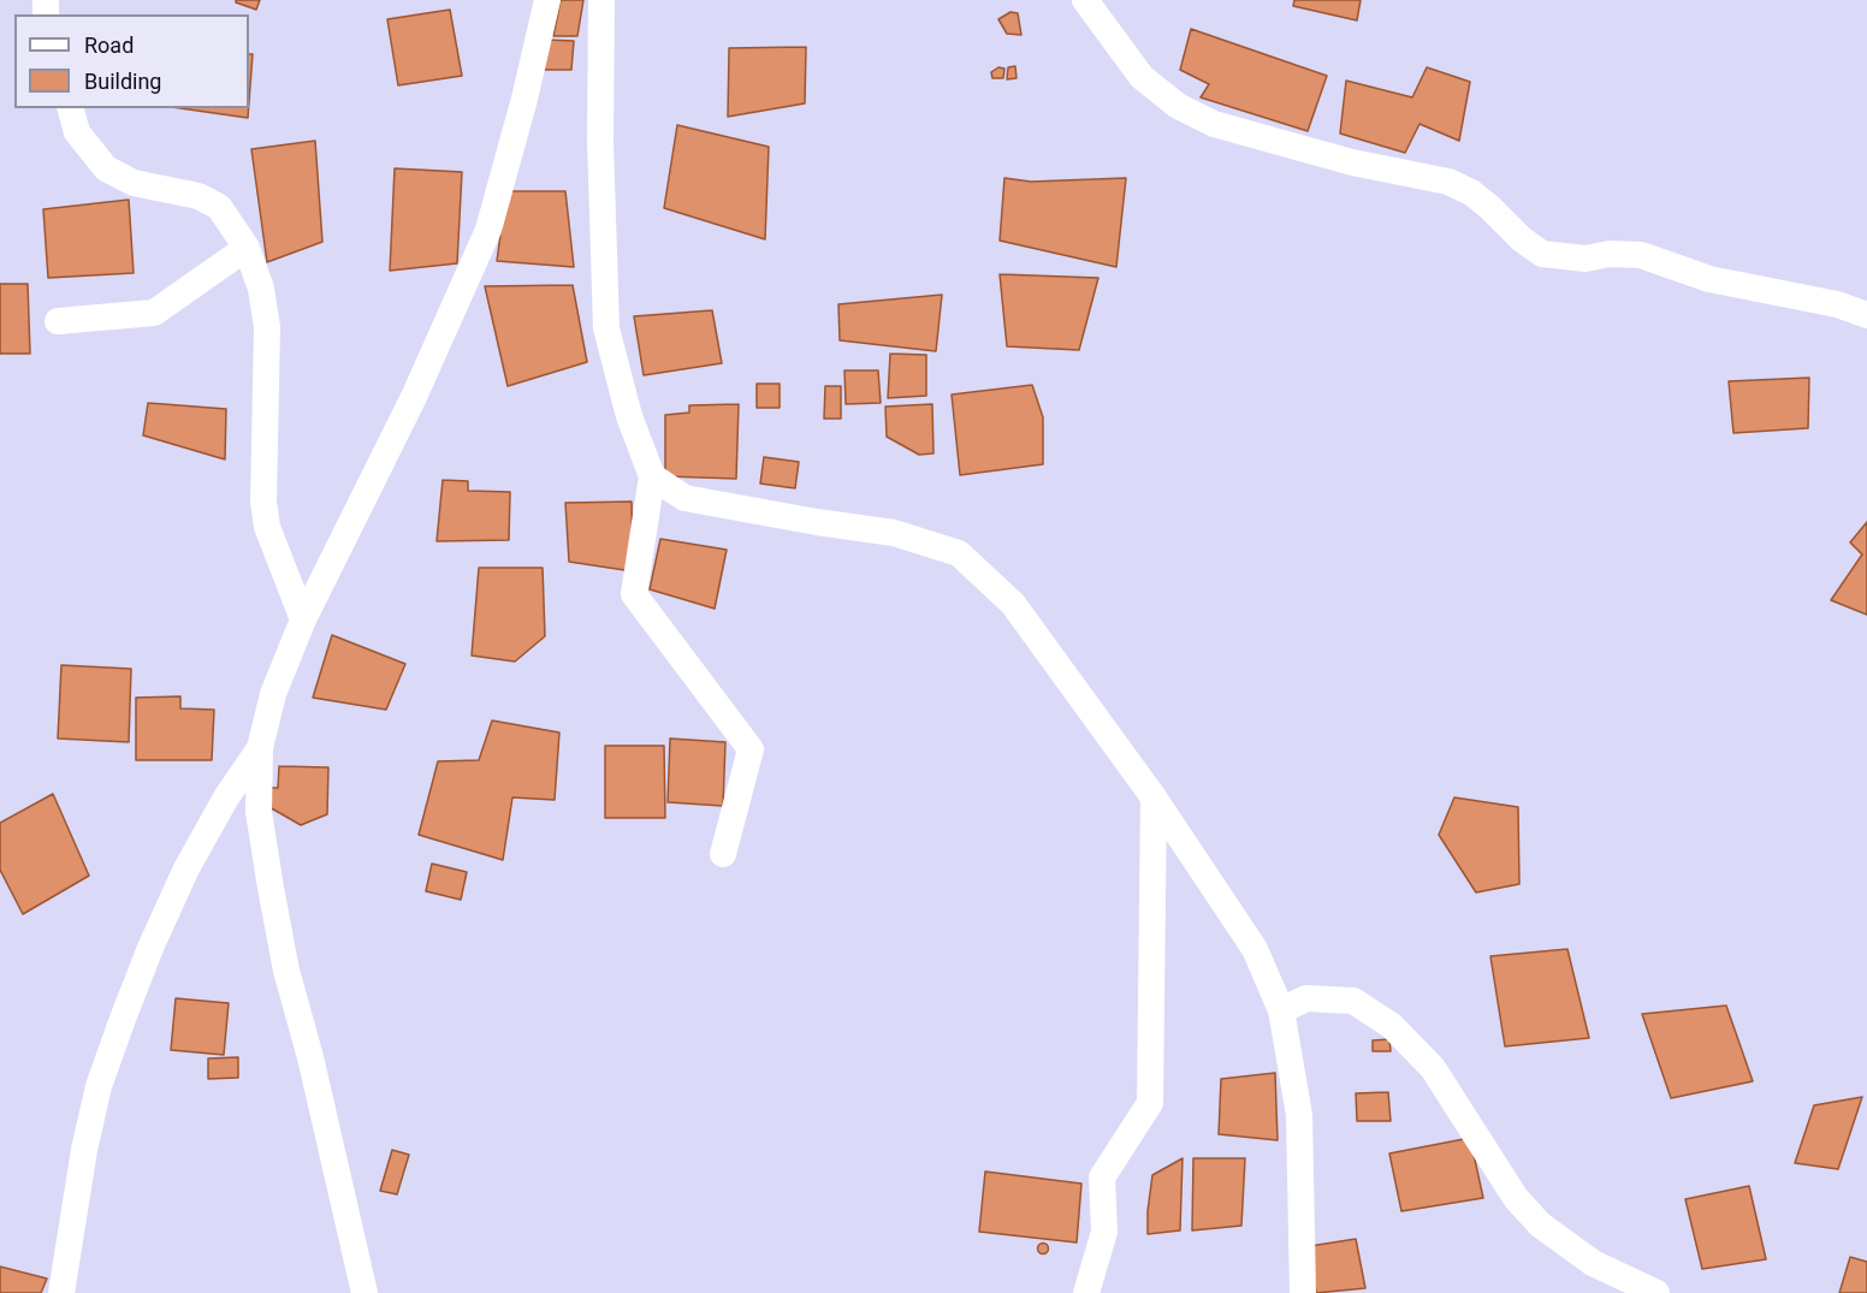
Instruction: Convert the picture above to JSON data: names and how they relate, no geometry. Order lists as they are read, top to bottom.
{
  "legend": ["Road", "Building"]
}
